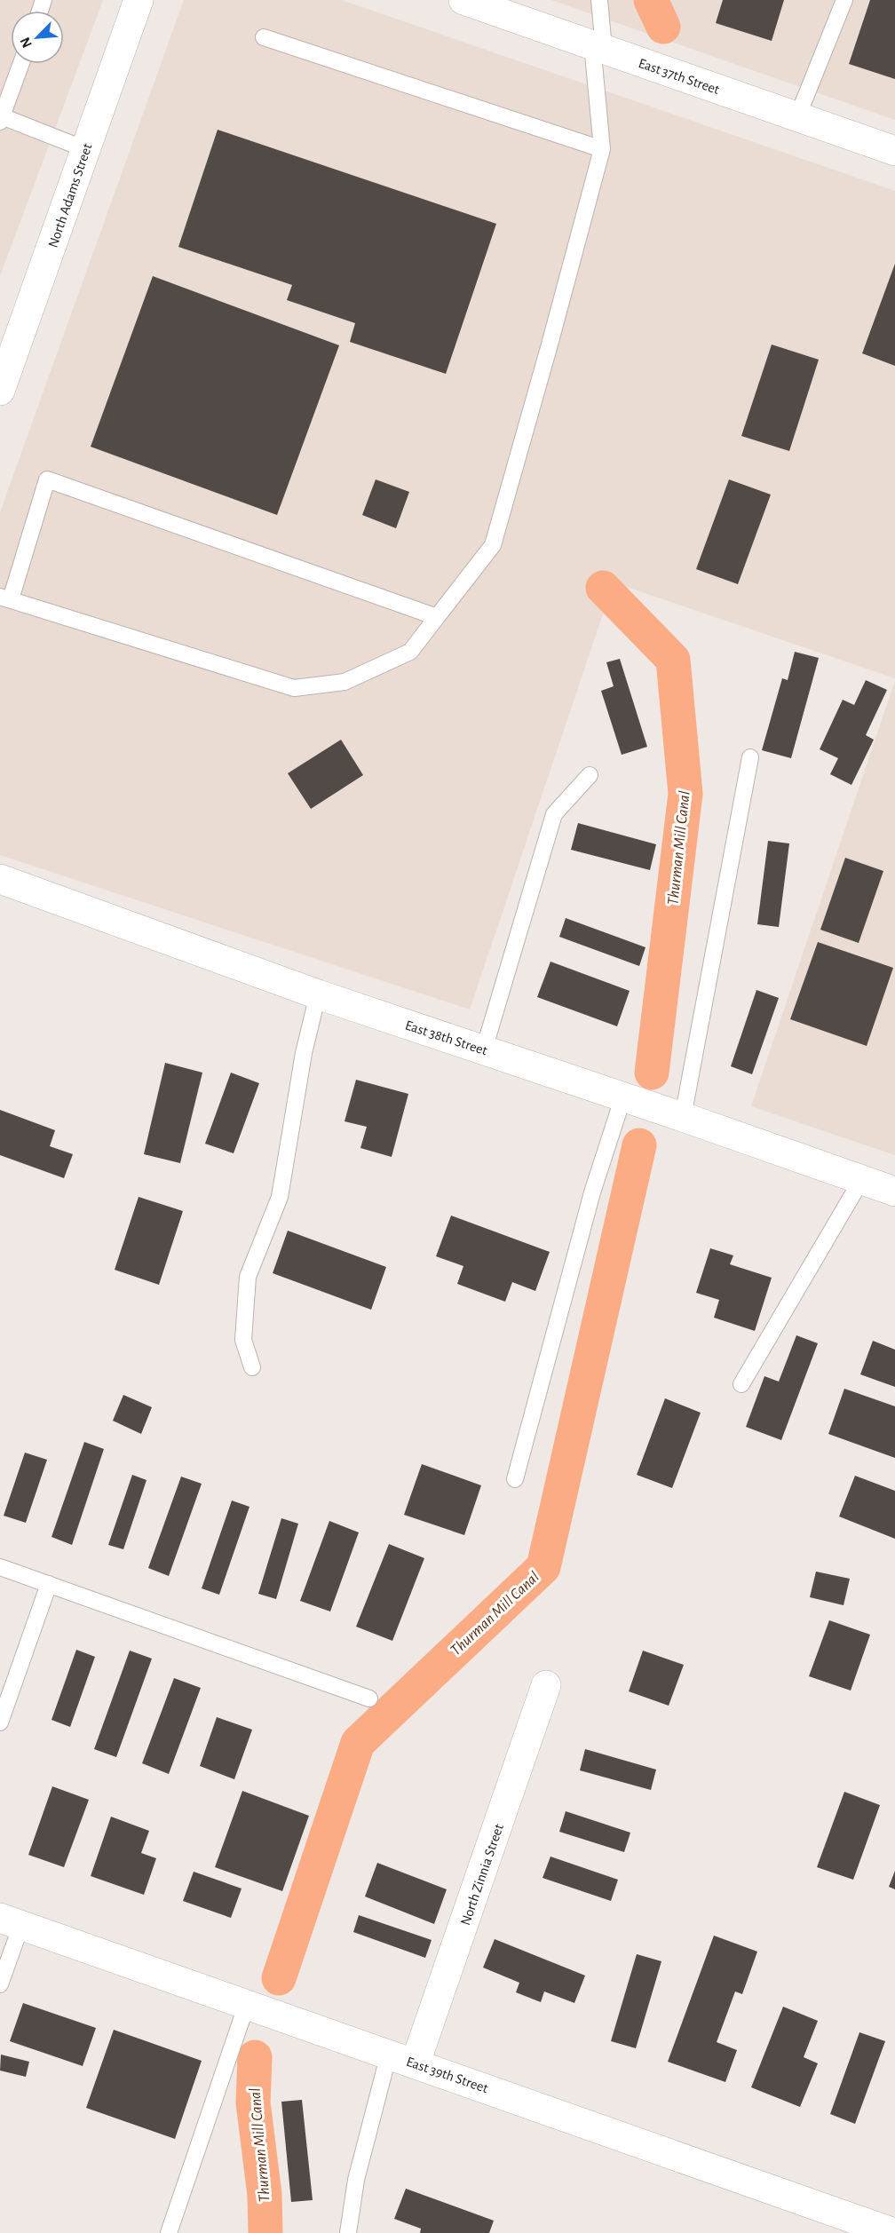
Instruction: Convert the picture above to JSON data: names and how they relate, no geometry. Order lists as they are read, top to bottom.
{
  "streets": {
    "street": [
      "East 37th Street",
      "North Adams Street",
      "East 38th Street",
      "North Zinnia Street",
      "East 39th Street"
    ]
  },
  "crossings": [
    ["North Zinnia Street", "East 39th Street"]
  ],
  "water": ["Thurman Mill Canal"],
  "north": "bottom left"
}
